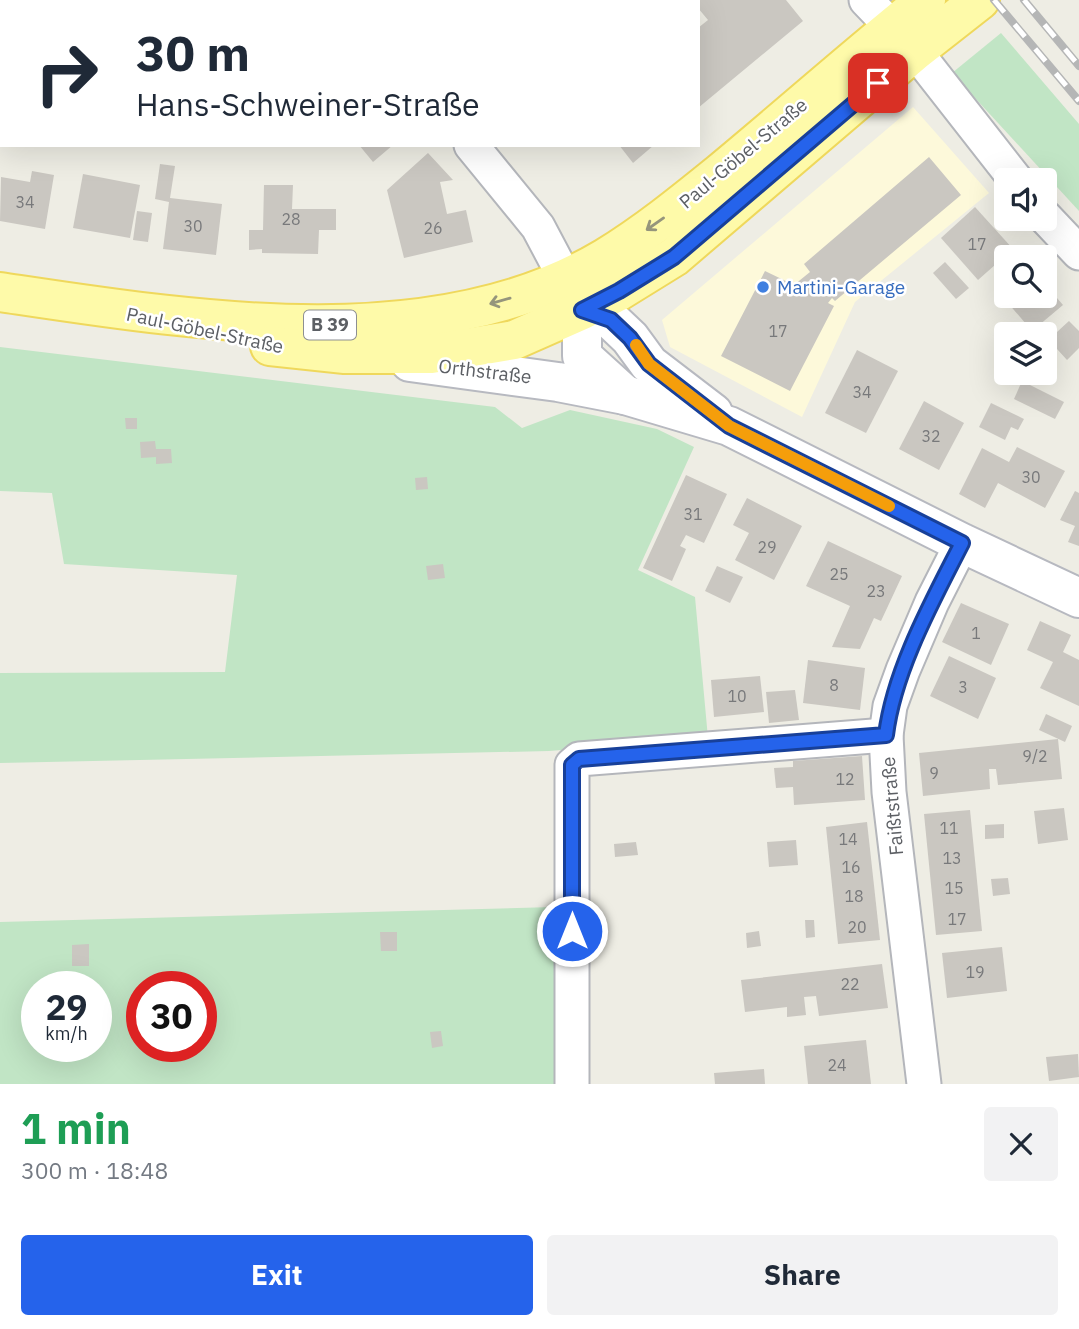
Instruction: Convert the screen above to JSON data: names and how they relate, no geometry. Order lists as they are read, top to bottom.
{
  "streets": {
    "main road": ["Paul-Göbel-Straße", "B 39"],
    "street": ["Orthstraße", "Faißtstraße"]
  },
  "crossings": [
    ["Paul-Göbel-Straße", "Orthstraße"],
    ["Orthstraße", "Faißtstraße"]
  ],
  "places": ["Martini-Garage"],
  "house_numbers": [
    "34",
    "28",
    "30",
    "26",
    "17",
    "17",
    "34",
    "32",
    "30",
    "31",
    "29",
    "25",
    "23",
    "1",
    "8",
    "3",
    "10",
    "9/2",
    "9",
    "12",
    "11",
    "14",
    "13",
    "16",
    "15",
    "18",
    "17",
    "20",
    "19",
    "22",
    "24"
  ],
  "page": {
    "turn": ["30 m", "Hans-Schweiner-Straße"],
    "speed": "29 km/h",
    "limit": "30",
    "heading": ["1 min", "300 m · 18:48"],
    "buttons": ["Exit", "Share"]
  }
}
